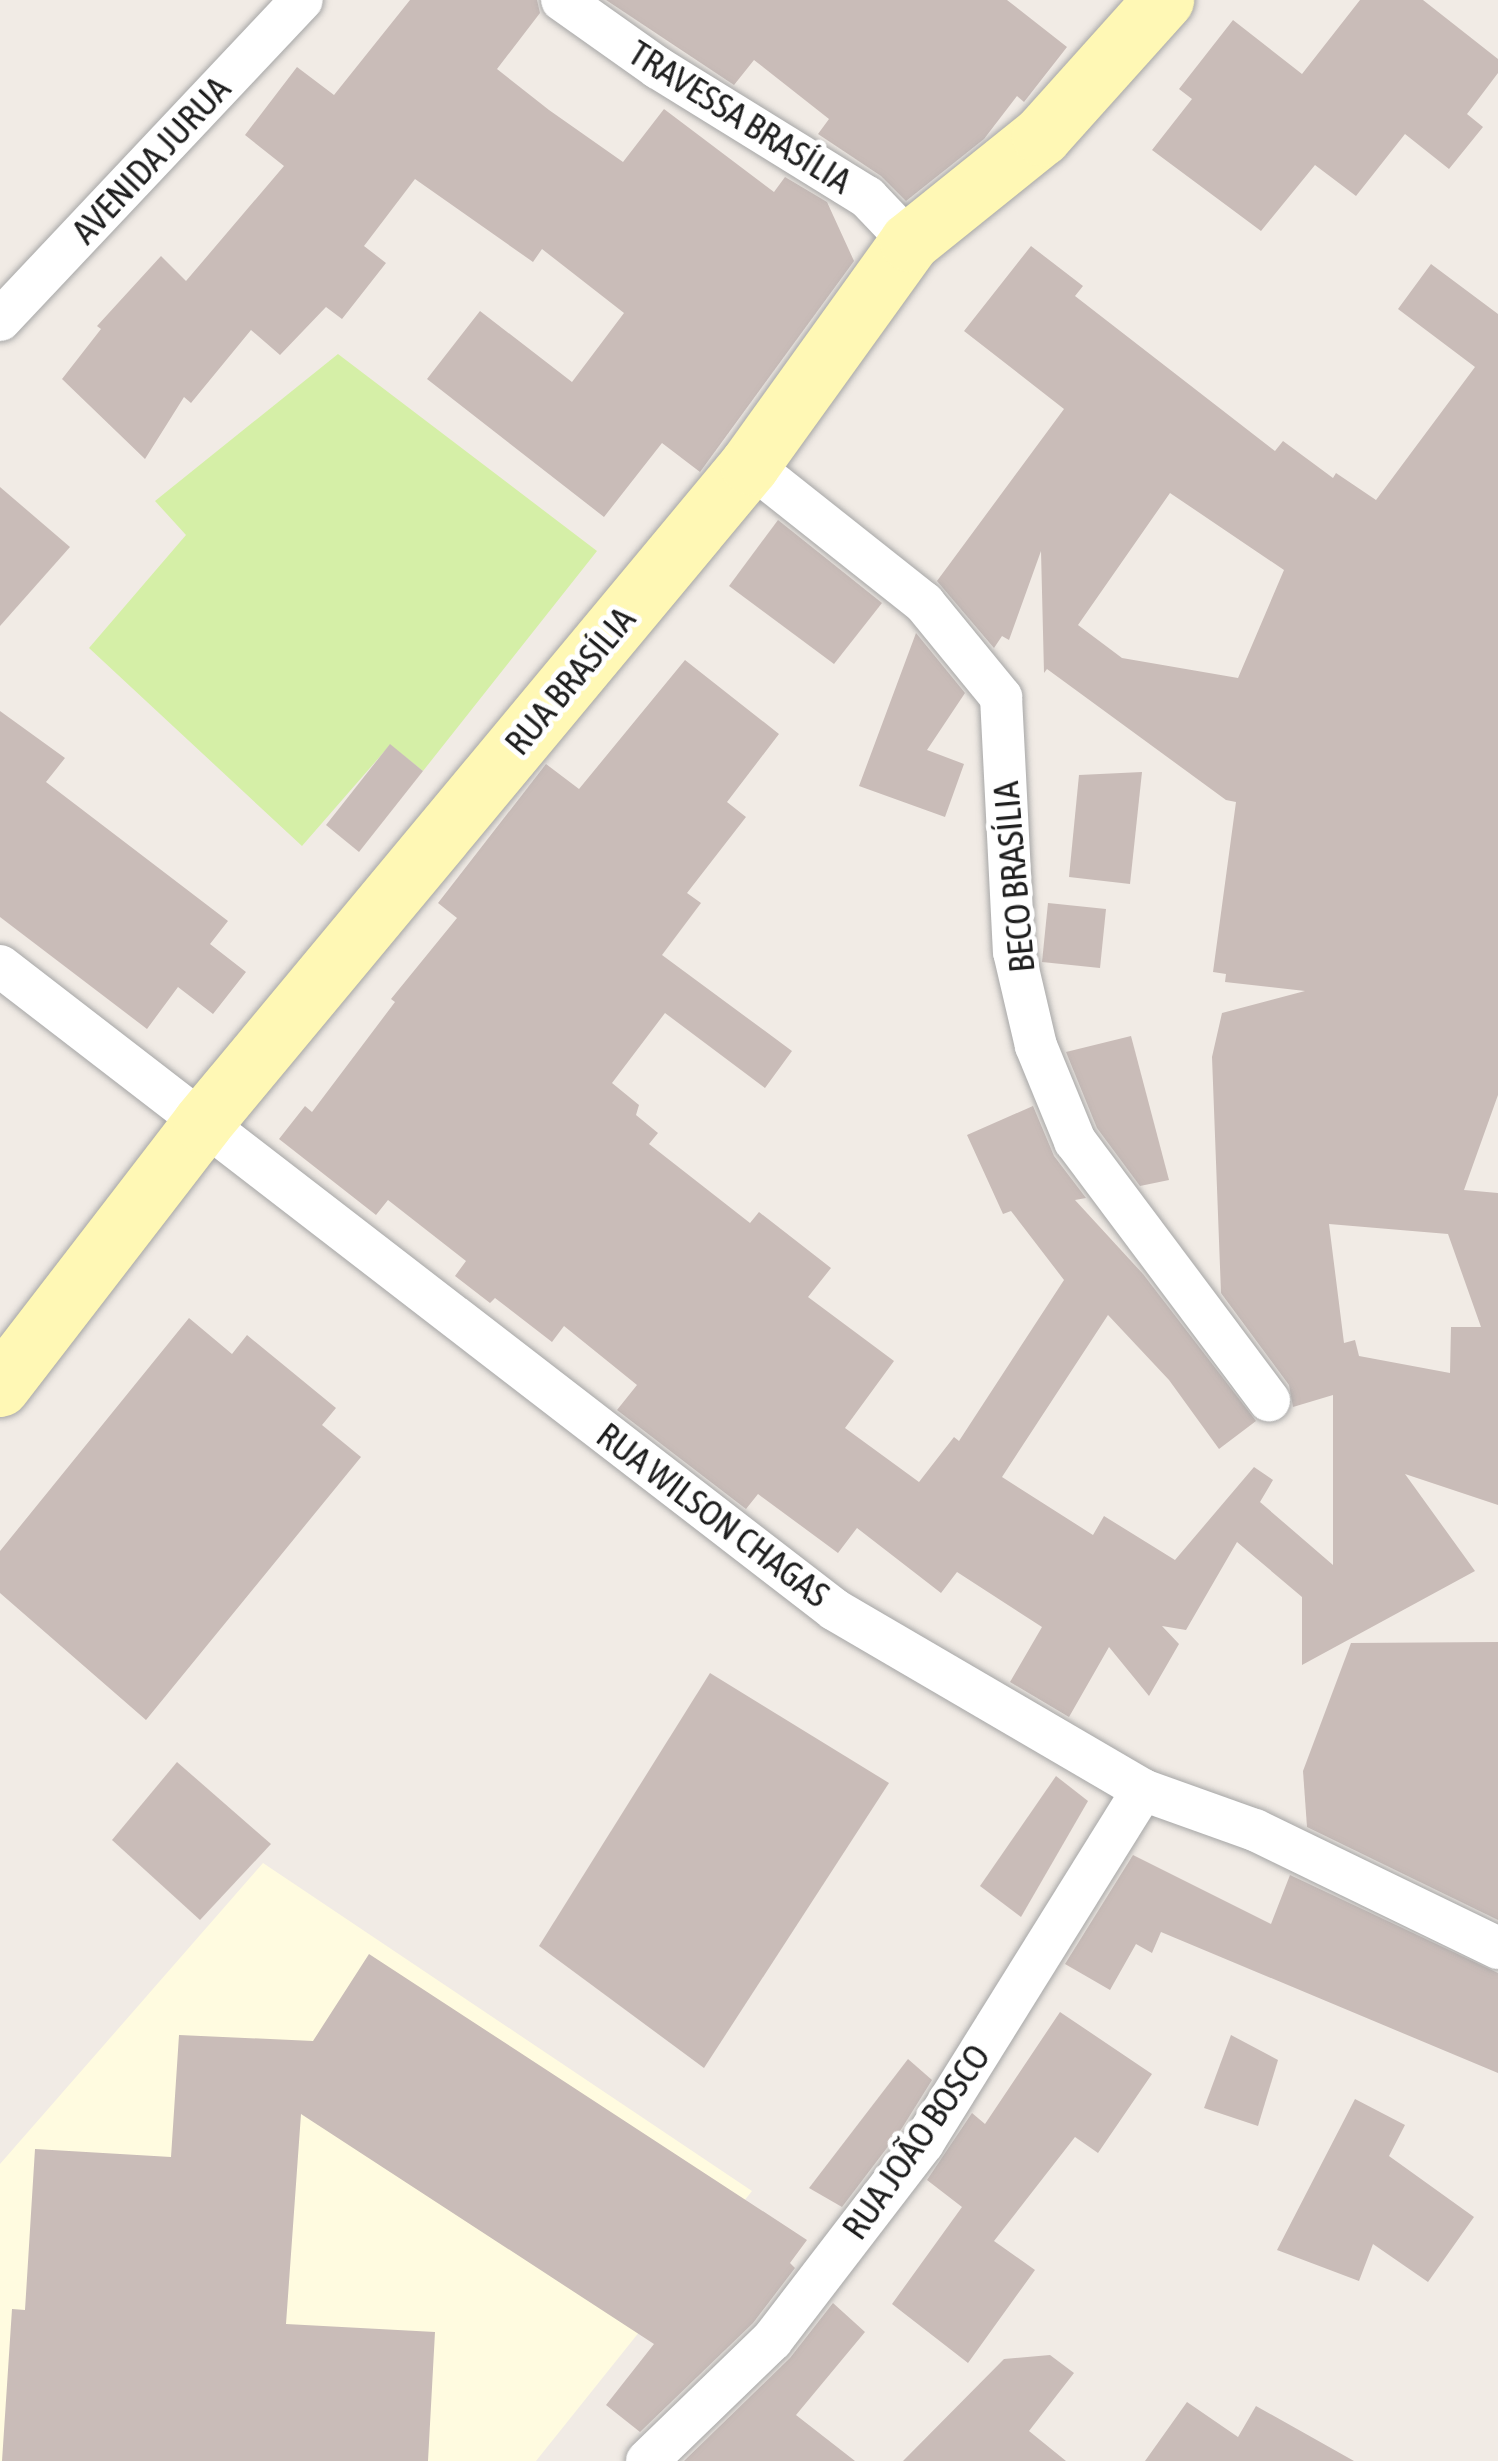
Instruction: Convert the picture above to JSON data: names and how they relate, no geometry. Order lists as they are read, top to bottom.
{
  "streets": {
    "street": [
      "TRAVESSA BRASÍLIA",
      "AVENIDA JURUA",
      "RUA BRASÍLIA",
      "BECO BRASÍLIA",
      "RUA WILSON CHAGAS",
      "RUA JOÃO BOSCO"
    ]
  },
  "crossings": [
    ["TRAVESSA BRASÍLIA", "RUA BRASÍLIA"],
    ["RUA BRASÍLIA", "BECO BRASÍLIA"],
    ["RUA BRASÍLIA", "RUA WILSON CHAGAS"],
    ["RUA WILSON CHAGAS", "RUA JOÃO BOSCO"]
  ]
}
